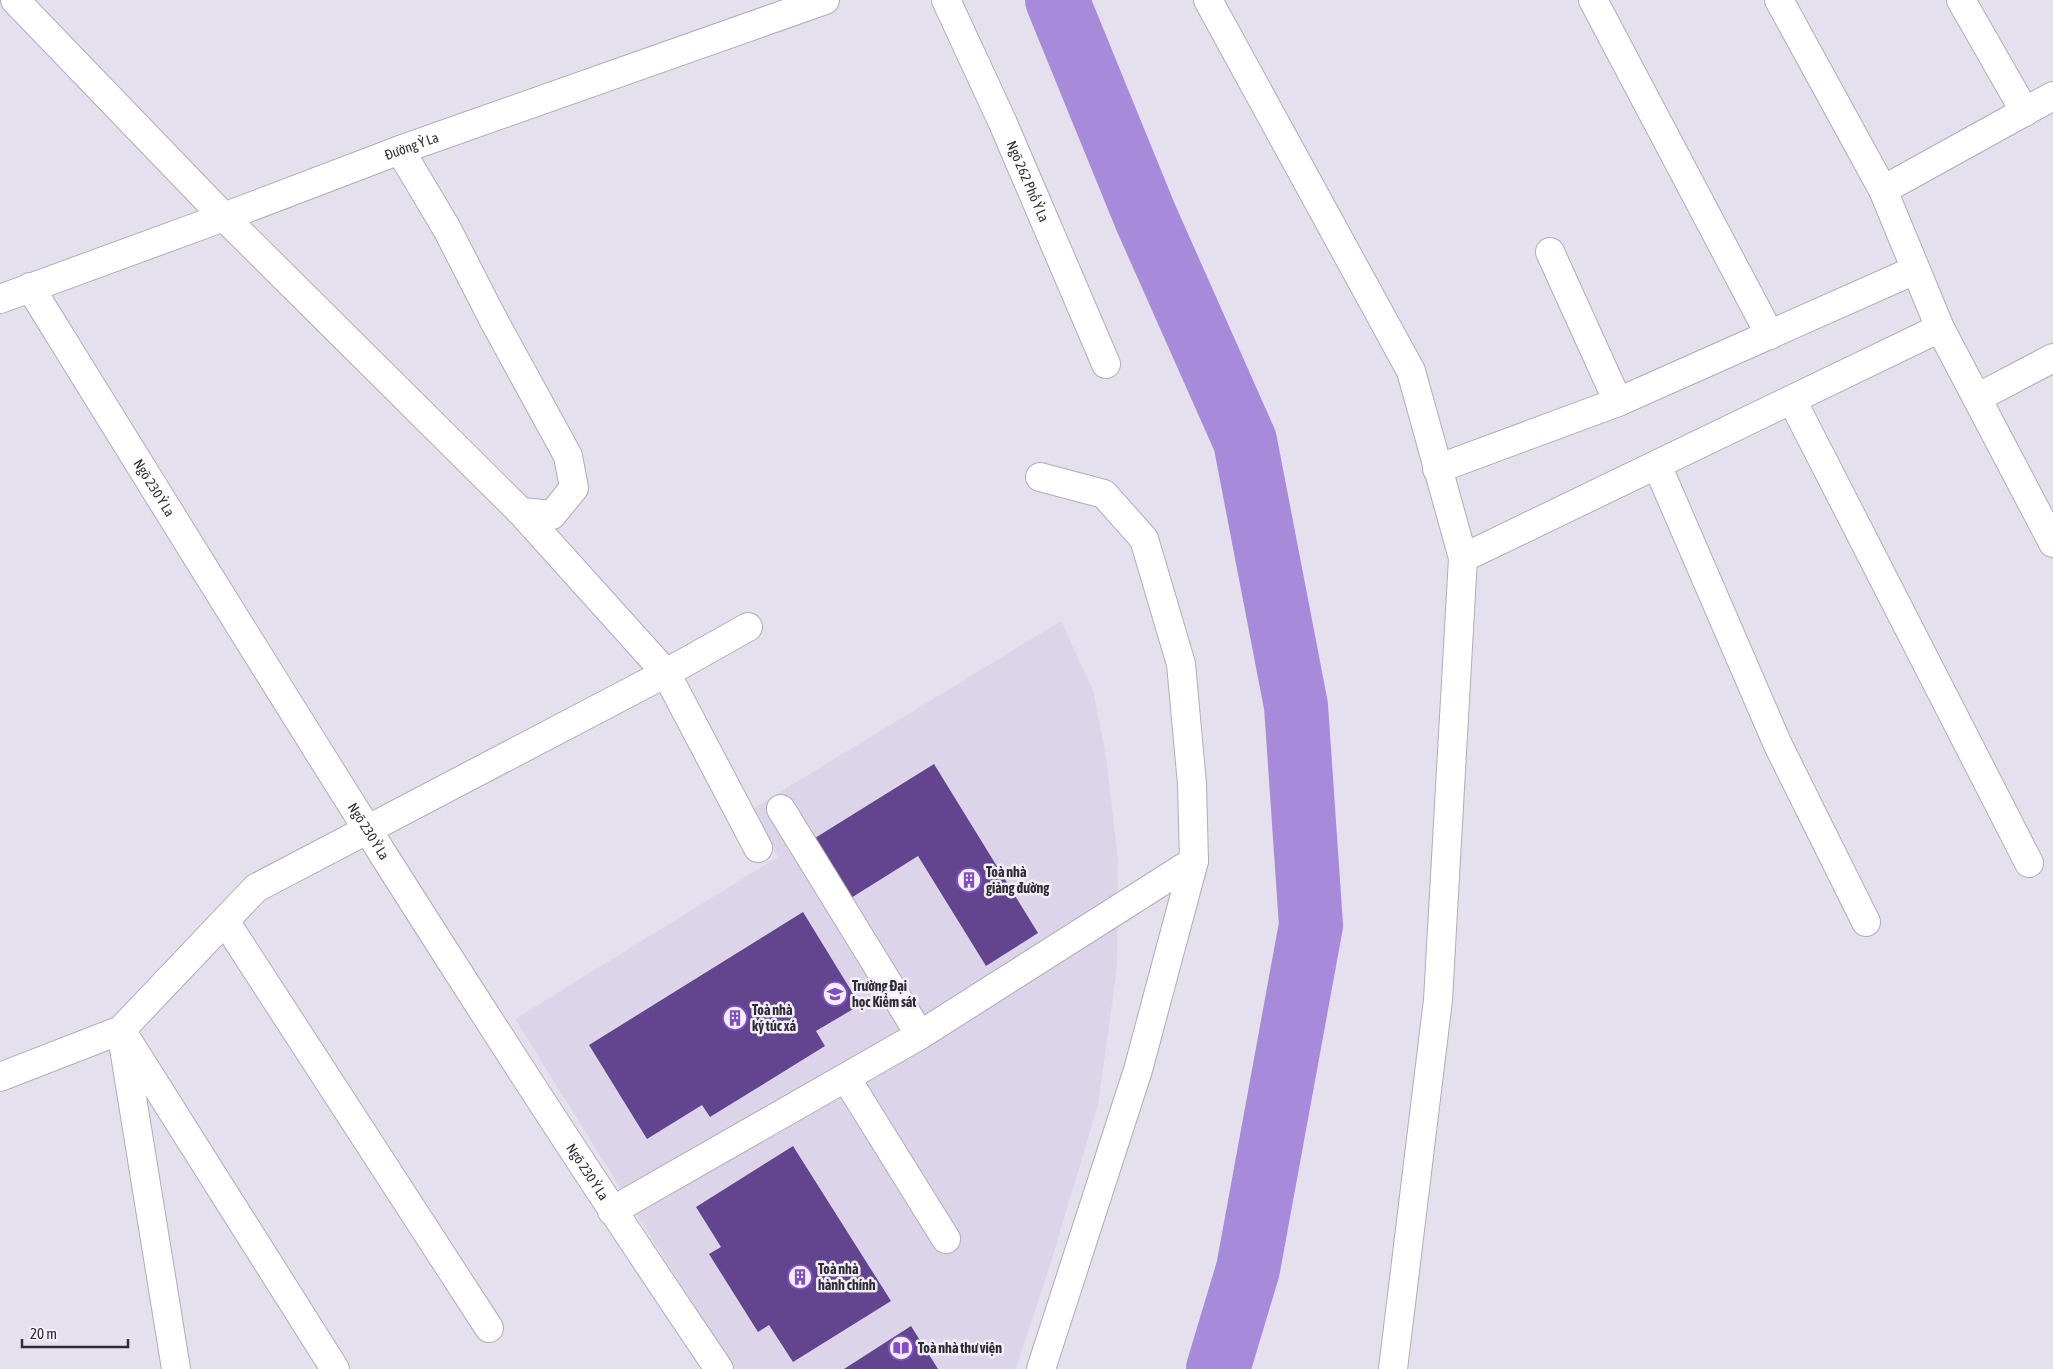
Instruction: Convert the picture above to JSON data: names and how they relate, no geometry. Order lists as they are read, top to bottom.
{
  "streets": {
    "street": ["Đường Ỷ La", "Ngõ 262 Phố Ỷ La", "Ngõ 230 Ỷ La"]
  },
  "crossings": [
    ["Đường Ỷ La", "Ngõ 230 Ỷ La"]
  ],
  "places": {
    "building": ["Toà nhà giảng đường", "Toà nhà ký túc xá", "Toà nhà hành chính"],
    "school or university": ["Trường Đại học Kiểm sát"],
    "library": ["Toà nhà thư viện"]
  },
  "scale_bar": "20 m"
}
